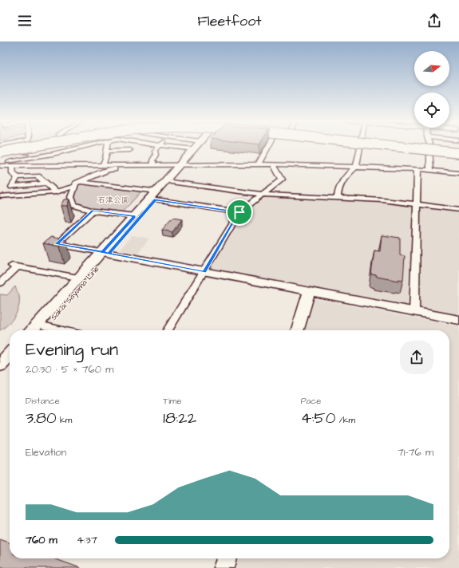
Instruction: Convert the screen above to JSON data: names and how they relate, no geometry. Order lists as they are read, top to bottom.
{
  "streets": {
    "main road": ["Sakai Sayama Line"]
  },
  "parks": ["石津公園"],
  "north": "right",
  "page": {
    "header": "Fleetfoot",
    "heading": ["Evening run", "20:30 · 5 × 760 m"],
    "stats": [
      ["Distance", "3.80 km"],
      ["Time", "18:22"],
      ["Pace", "4:50 /km"]
    ],
    "chart": ["Elevation", "71–76 m"],
    "list": [
      {
        "name": "760 m",
        "note": "4:37"
      }
    ]
  }
}
